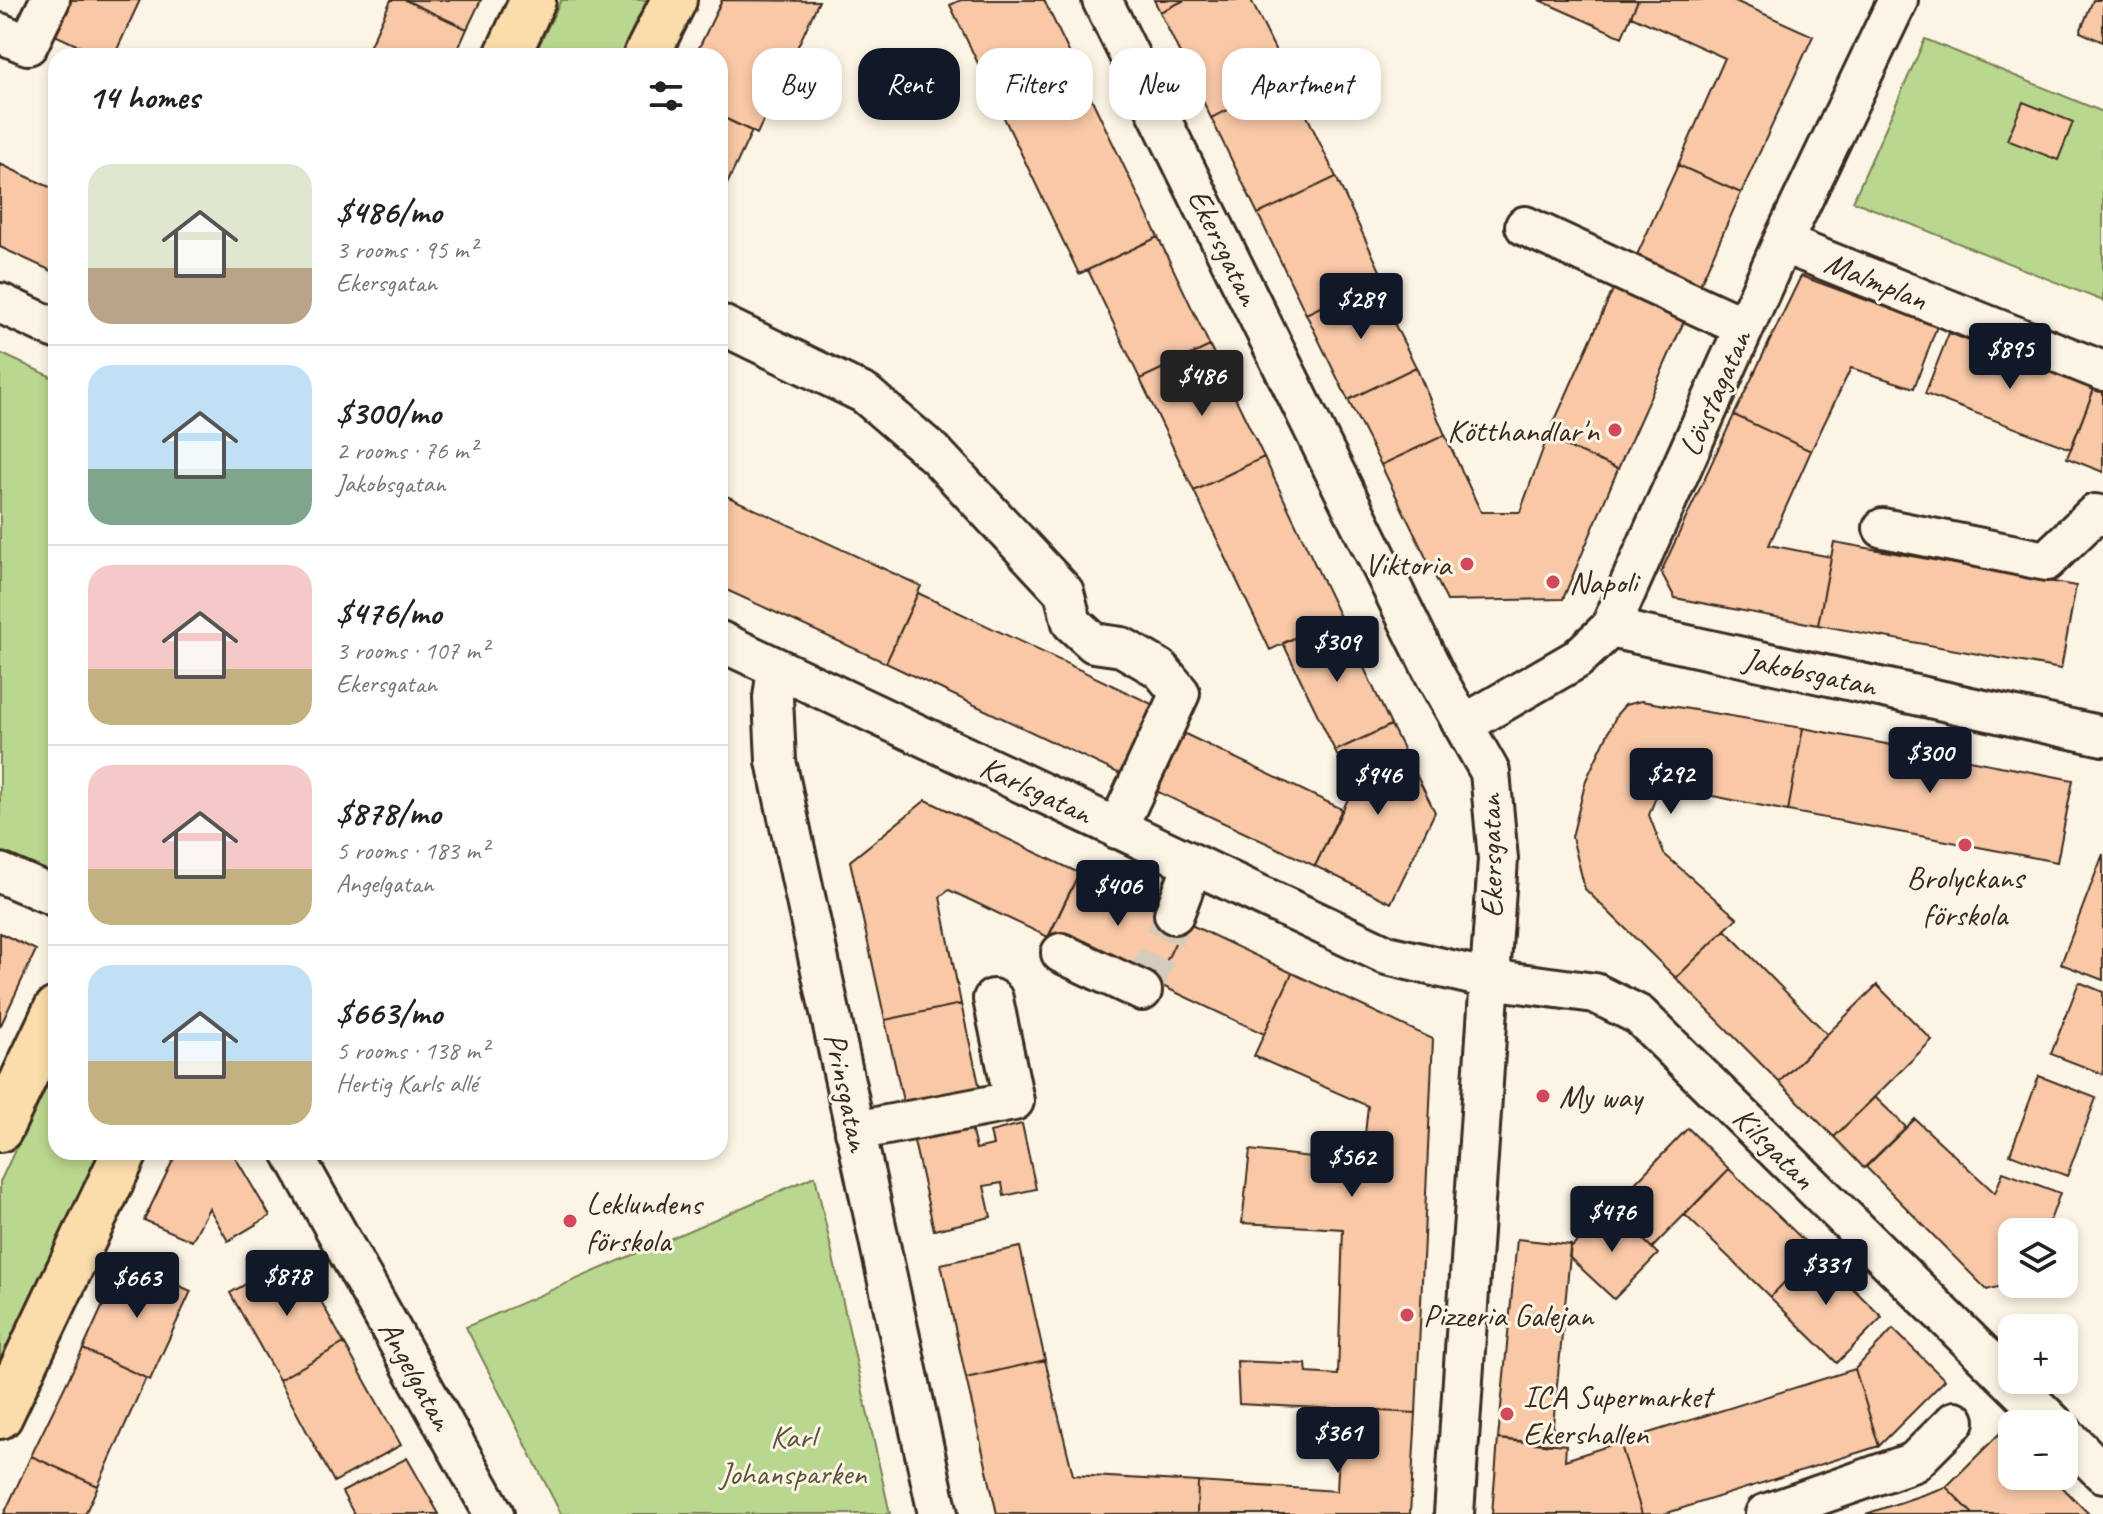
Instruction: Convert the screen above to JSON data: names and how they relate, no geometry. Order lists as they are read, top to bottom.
{
  "streets": {
    "street": [
      "Ekersgatan",
      "Malmplan",
      "Lövstagatan",
      "Jakobsgatan",
      "Karlsgatan",
      "Prinsgatan",
      "Kilsgatan",
      "Angelgatan"
    ]
  },
  "crossings": [
    ["Ekersgatan", "Lövstagatan"],
    ["Ekersgatan", "Karlsgatan"],
    ["Ekersgatan", "Kilsgatan"],
    ["Malmplan", "Lövstagatan"],
    ["Lövstagatan", "Jakobsgatan"],
    ["Karlsgatan", "Prinsgatan"],
    ["Karlsgatan", "Kilsgatan"]
  ],
  "parks": ["Karl Johansparken"],
  "places": [
    "Kötthandlar'n",
    "Viktoria",
    "Napoli",
    "Brolyckans förskola",
    "My way",
    "Leklundens förskola",
    "Pizzeria Galejan",
    "ICA Supermarket Ekershallen"
  ],
  "page": {
    "chip": [
      "Buy",
      "Rent",
      "Filters",
      "New",
      "Apartment"
    ],
    "heading": "14 homes",
    "list": [
      {
        "name": "$486/mo",
        "note": "3 rooms · 95 m² · Ekersgatan"
      },
      {
        "name": "$300/mo",
        "note": "2 rooms · 76 m² · Jakobsgatan"
      },
      {
        "name": "$476/mo",
        "note": "3 rooms · 107 m² · Ekersgatan"
      },
      {
        "name": "$878/mo",
        "note": "5 rooms · 183 m² · Angelgatan"
      },
      {
        "name": "$663/mo",
        "note": "5 rooms · 138 m² · Hertig Karls allé"
      }
    ],
    "price": [
      "$289",
      "$895",
      "$486",
      "$309",
      "$300",
      "$292",
      "$946",
      "$406",
      "$562",
      "$476",
      "$331",
      "$878",
      "$663",
      "$361"
    ],
    "map_buttons": ["+", "−"]
  }
}
